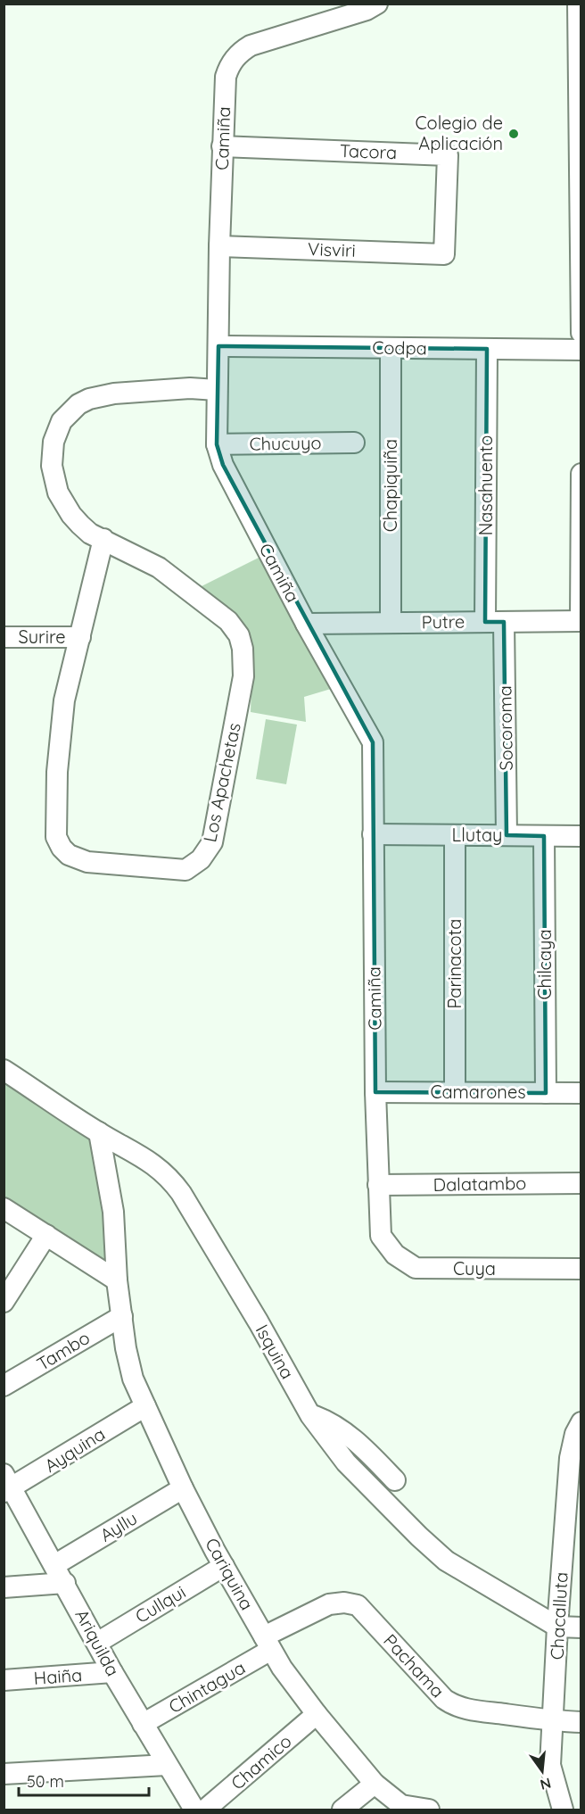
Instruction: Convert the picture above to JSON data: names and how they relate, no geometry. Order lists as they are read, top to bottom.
{
  "streets": {
    "street": [
      "Camiña",
      "Tacora",
      "Visviri",
      "Codpa",
      "Chucuyo",
      "Chapiquiña",
      "Nasahuento",
      "Putre",
      "Surire",
      "Socoroma",
      "Los Apachetas",
      "Llutay",
      "Parinacota",
      "Chilcaya",
      "Camarones",
      "Dalatambo",
      "Cuya",
      "Tambo",
      "Isquina",
      "Ayquina",
      "Ayllu",
      "Cariquina",
      "Cullqui",
      "Chacalluta",
      "Ariquilda",
      "Pachama",
      "Haiña",
      "Chintagua",
      "Chamico"
    ]
  },
  "crossings": [
    ["Camiña", "Tacora"],
    ["Camiña", "Visviri"],
    ["Camiña", "Codpa"],
    ["Camiña", "Chucuyo"],
    ["Camiña", "Putre"],
    ["Camiña", "Los Apachetas"],
    ["Camiña", "Llutay"],
    ["Camiña", "Camarones"],
    ["Camiña", "Dalatambo"],
    ["Camiña", "Cuya"],
    ["Tacora", "Visviri"],
    ["Codpa", "Chapiquiña"],
    ["Codpa", "Nasahuento"],
    ["Chapiquiña", "Putre"],
    ["Nasahuento", "Putre"],
    ["Nasahuento", "Socoroma"],
    ["Putre", "Socoroma"],
    ["Surire", "Los Apachetas"],
    ["Socoroma", "Llutay"],
    ["Llutay", "Parinacota"],
    ["Llutay", "Chilcaya"],
    ["Parinacota", "Camarones"],
    ["Chilcaya", "Camarones"],
    ["Tambo", "Cariquina"],
    ["Isquina", "Cariquina"],
    ["Isquina", "Chacalluta"],
    ["Ayquina", "Cariquina"],
    ["Ayquina", "Ariquilda"],
    ["Ayllu", "Cariquina"],
    ["Ayllu", "Ariquilda"],
    ["Cariquina", "Cullqui"],
    ["Cariquina", "Pachama"],
    ["Cariquina", "Chintagua"],
    ["Cariquina", "Chamico"],
    ["Cullqui", "Ariquilda"],
    ["Chacalluta", "Pachama"],
    ["Ariquilda", "Haiña"],
    ["Ariquilda", "Chintagua"],
    ["Pachama", "Chintagua"]
  ],
  "places": ["Colegio de Aplicación"],
  "scale_bar": "50 m",
  "north": "bottom"
}
